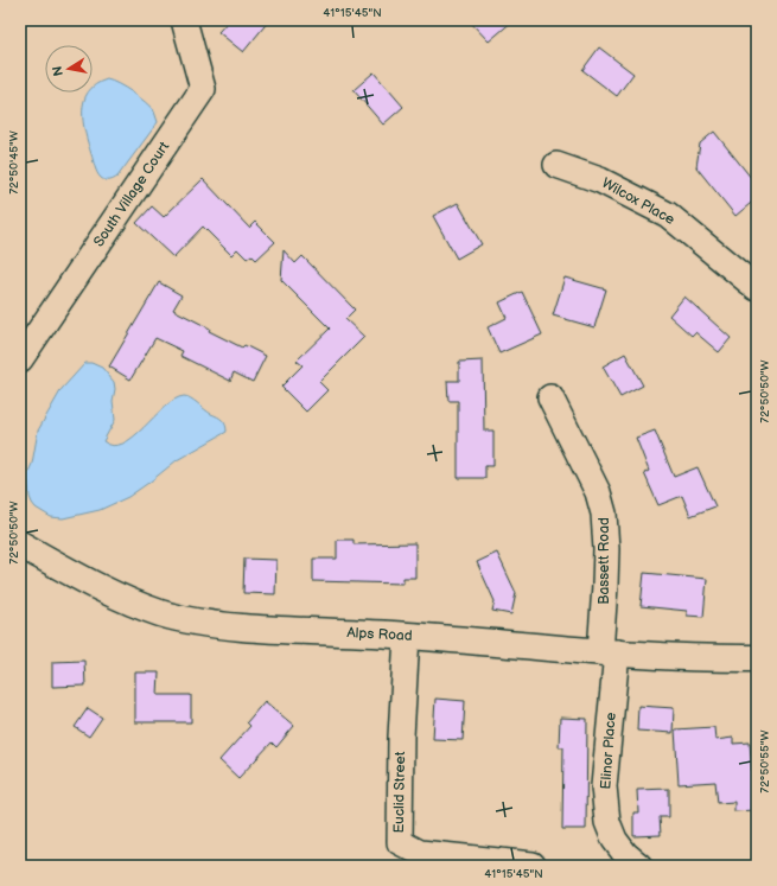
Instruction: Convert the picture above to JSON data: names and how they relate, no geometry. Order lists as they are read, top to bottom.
{
  "streets": {
    "street": [
      "South Village Court",
      "Wilcox Place",
      "Bassett Road",
      "Alps Road",
      "Elinor Place",
      "Euclid Street"
    ]
  },
  "crossings": [
    ["Bassett Road", "Alps Road"],
    ["Bassett Road", "Elinor Place"],
    ["Alps Road", "Elinor Place"],
    ["Alps Road", "Euclid Street"]
  ],
  "north": "left",
  "coordinates": [
    "41°15'45\"N",
    "72°50'45\"W",
    "72°50'50\"W",
    "72°50'55\"W"
  ]
}
